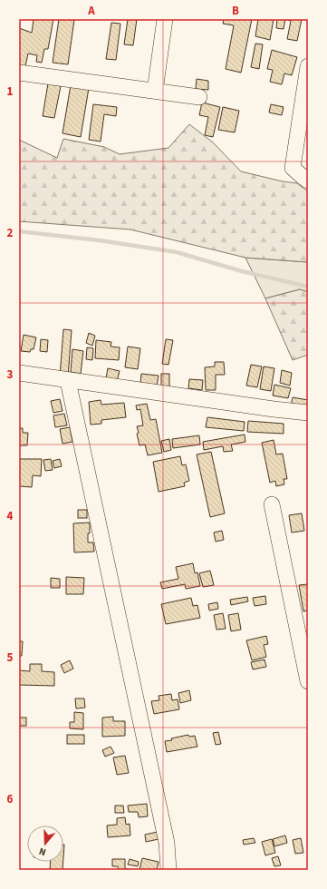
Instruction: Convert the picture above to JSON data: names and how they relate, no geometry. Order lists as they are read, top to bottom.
{
  "north": "bottom",
  "grid": {
    "columns": ["A", "B"],
    "rows": [
      "1",
      "2",
      "3",
      "4",
      "5",
      "6"
    ]
  }
}
